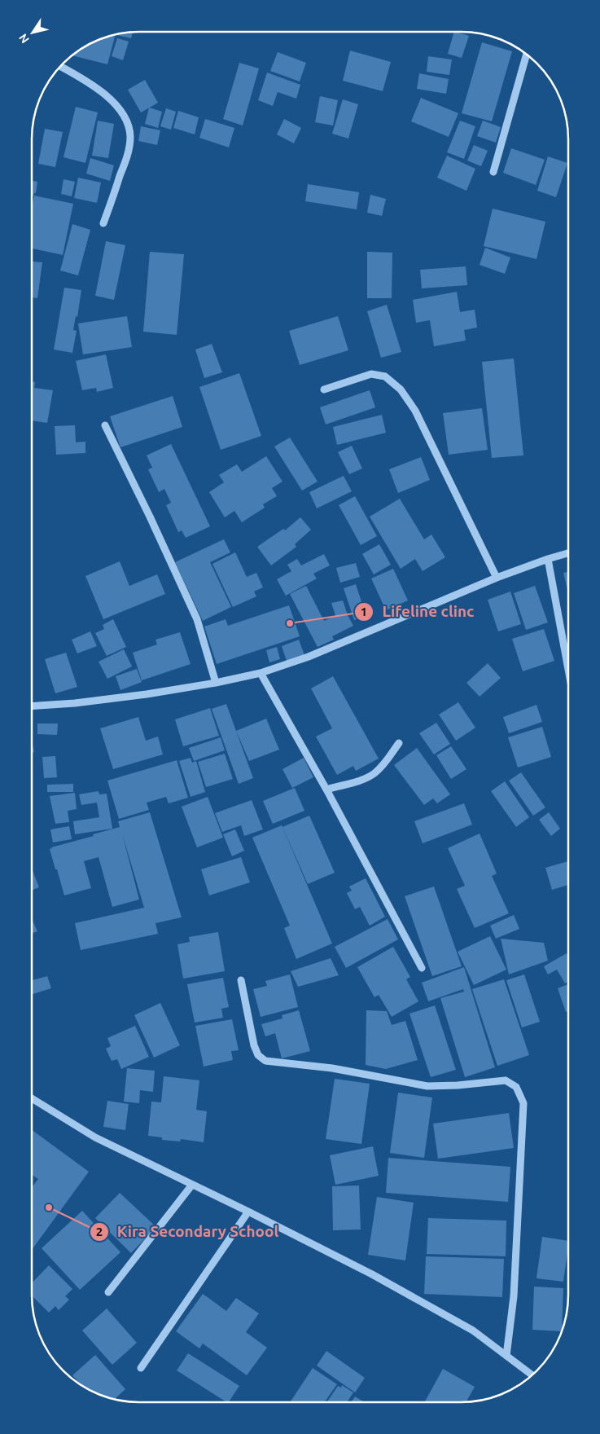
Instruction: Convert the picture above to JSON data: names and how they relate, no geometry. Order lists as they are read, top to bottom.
{
  "places": ["Lifeline clinc", "Kira Secondary School"],
  "north": "bottom left"
}
